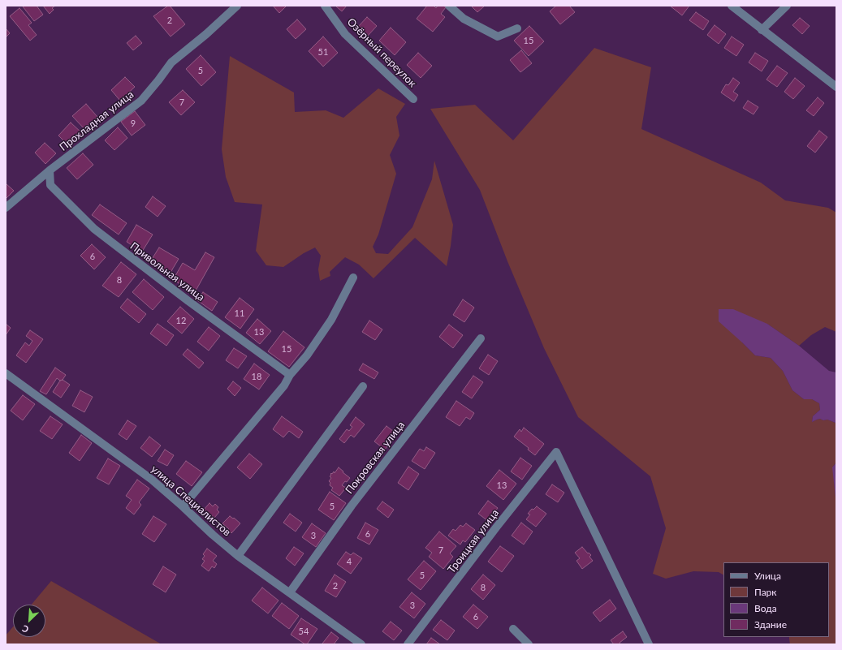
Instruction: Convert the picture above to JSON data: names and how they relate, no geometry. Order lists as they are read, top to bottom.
{
  "streets": {
    "street": [
      "Озёрный переулок",
      "Прохладная улица",
      "Привольная улица",
      "Покровская улица",
      "улица Специалистов",
      "Троицкая улица"
    ]
  },
  "crossings": [
    ["Прохладная улица", "Привольная улица"],
    ["Покровская улица", "улица Специалистов"]
  ],
  "house_numbers": [
    "2",
    "15",
    "51",
    "5",
    "7",
    "9",
    "6",
    "8",
    "11",
    "12",
    "13",
    "15",
    "18",
    "13",
    "5",
    "6",
    "3",
    "7",
    "4",
    "5",
    "2",
    "8",
    "3",
    "6",
    "54"
  ],
  "legend": [
    "Улица",
    "Парк",
    "Вода",
    "Здание"
  ],
  "north": "bottom left"
}
